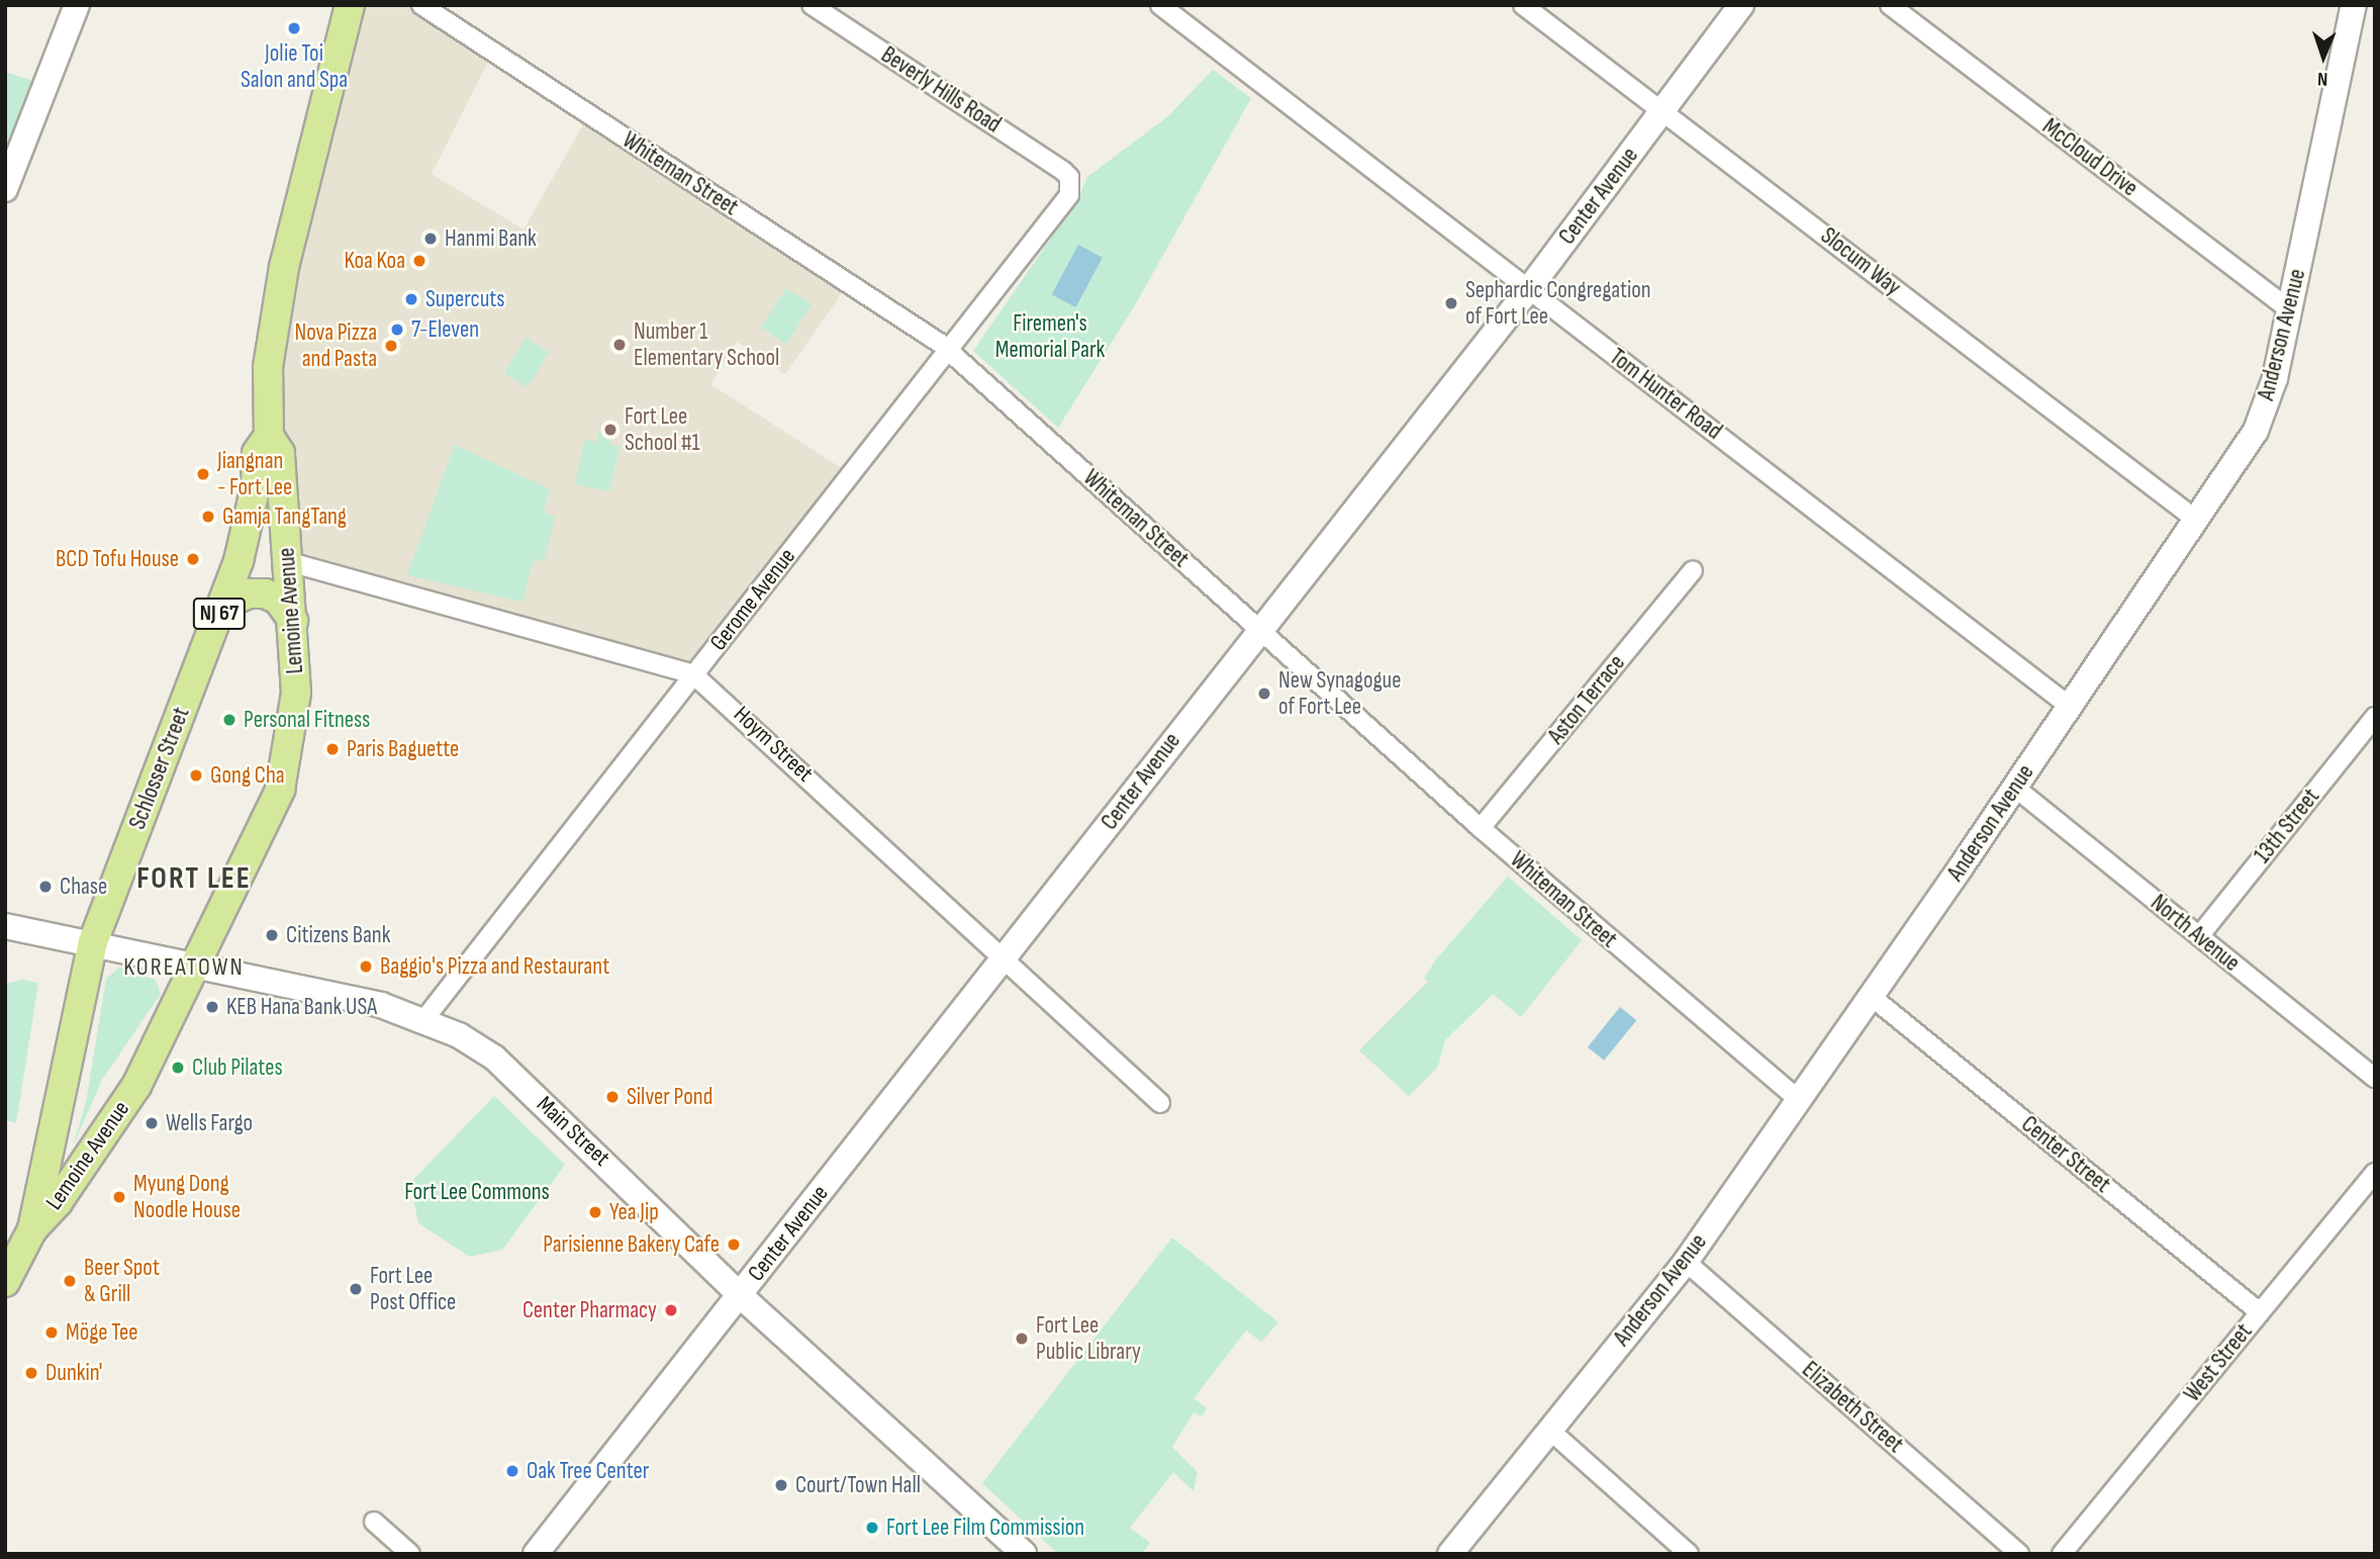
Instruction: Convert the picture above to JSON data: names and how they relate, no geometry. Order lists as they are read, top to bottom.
{
  "streets": {
    "main road": [
      "Center Avenue",
      "Anderson Avenue",
      "Lemoine Avenue",
      "NJ 67",
      "Schlosser Street",
      "Main Street"
    ],
    "street": [
      "Beverly Hills Road",
      "McCloud Drive",
      "Whiteman Street",
      "Slocum Way",
      "Tom Hunter Road",
      "Gerome Avenue",
      "Aston Terrace",
      "Hoym Street",
      "13th Street",
      "North Avenue",
      "Center Street",
      "West Street",
      "Elizabeth Street"
    ]
  },
  "crossings": [
    ["Beverly Hills Road", "Gerome Avenue"],
    ["McCloud Drive", "Anderson Avenue"],
    ["Whiteman Street", "Center Avenue"],
    ["Whiteman Street", "Anderson Avenue"],
    ["Whiteman Street", "Gerome Avenue"],
    ["Whiteman Street", "Aston Terrace"],
    ["Center Avenue", "Slocum Way"],
    ["Center Avenue", "Tom Hunter Road"],
    ["Center Avenue", "Hoym Street"],
    ["Center Avenue", "Main Street"],
    ["Slocum Way", "Anderson Avenue"],
    ["Anderson Avenue", "Tom Hunter Road"],
    ["Anderson Avenue", "North Avenue"],
    ["Anderson Avenue", "Center Street"],
    ["Anderson Avenue", "Elizabeth Street"],
    ["Gerome Avenue", "Hoym Street"],
    ["Gerome Avenue", "Main Street"],
    ["Lemoine Avenue", "Hoym Street"],
    ["Lemoine Avenue", "Schlosser Street"],
    ["Lemoine Avenue", "Main Street"],
    ["Schlosser Street", "Main Street"],
    ["13th Street", "North Avenue"],
    ["Center Street", "West Street"]
  ],
  "districts": ["FORT LEE", "KOREATOWN"],
  "parks": ["Firemen's Memorial Park", "Fort Lee Commons"],
  "places": [
    "Jolie Toi Salon and Spa",
    "Hanmi Bank",
    "Koa Koa",
    "Supercuts",
    "Sephardic Congregation of Fort Lee",
    "7-Eleven",
    "Number 1 Elementary School",
    "Nova Pizza and Pasta",
    "Fort Lee School #1",
    "Jiangnan - Fort Lee",
    "Gamja TangTang",
    "BCD Tofu House",
    "New Synagogue of Fort Lee",
    "Personal Fitness",
    "Paris Baguette",
    "Gong Cha",
    "Chase",
    "Citizens Bank",
    "Baggio's Pizza and Restaurant",
    "KEB Hana Bank USA",
    "Club Pilates",
    "Silver Pond",
    "Wells Fargo",
    "Myung Dong Noodle House",
    "Yea Jip",
    "Parisienne Bakery Cafe",
    "Beer Spot & Grill",
    "Fort Lee Post Office",
    "Center Pharmacy",
    "Möge Tee",
    "Fort Lee Public Library",
    "Dunkin'",
    "Oak Tree Center",
    "Court/Town Hall",
    "Fort Lee Film Commission"
  ],
  "north": "bottom"
}
